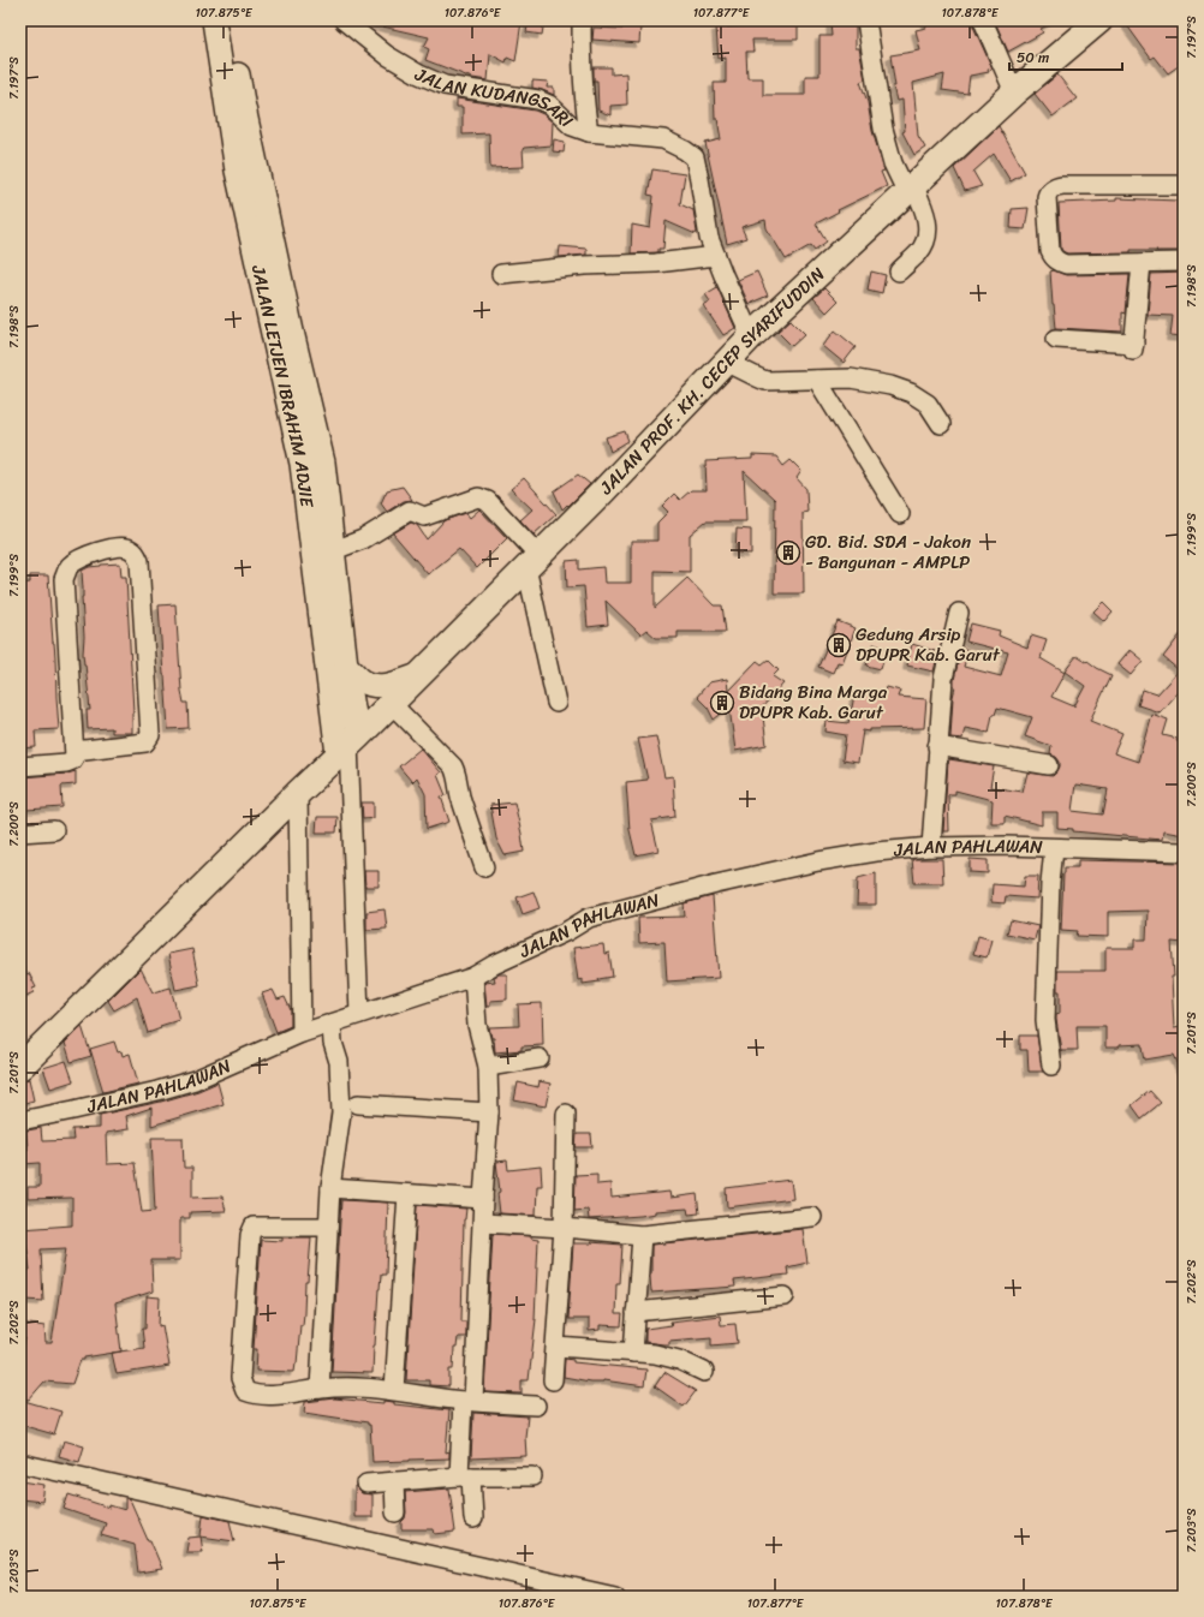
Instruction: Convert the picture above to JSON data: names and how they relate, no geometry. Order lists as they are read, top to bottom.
{
  "streets": {
    "main road": ["JALAN PROF. KH. CECEP SYARIFUDDIN"],
    "street": ["JALAN KUDANGSARI", "JALAN LETJEN IBRAHIM ADJIE", "JALAN PAHLAWAN"]
  },
  "crossings": [
    ["JALAN KUDANGSARI", "JALAN PROF. KH. CECEP SYARIFUDDIN"],
    ["JALAN PROF. KH. CECEP SYARIFUDDIN", "JALAN LETJEN IBRAHIM ADJIE"]
  ],
  "places": {
    "building": ["GD. Bid. SDA - Jakon - Bangunan - AMPLP", "Gedung Arsip DPUPR Kab. Garut", "Bidang Bina Marga DPUPR Kab. Garut"]
  },
  "scale_bar": "50 m",
  "coordinates": [
    "107.875°E",
    "107.876°E",
    "107.877°E",
    "107.878°E",
    "7.197°S",
    "7.198°S",
    "7.199°S",
    "7.200°S",
    "7.201°S",
    "7.202°S",
    "7.203°S"
  ]
}
